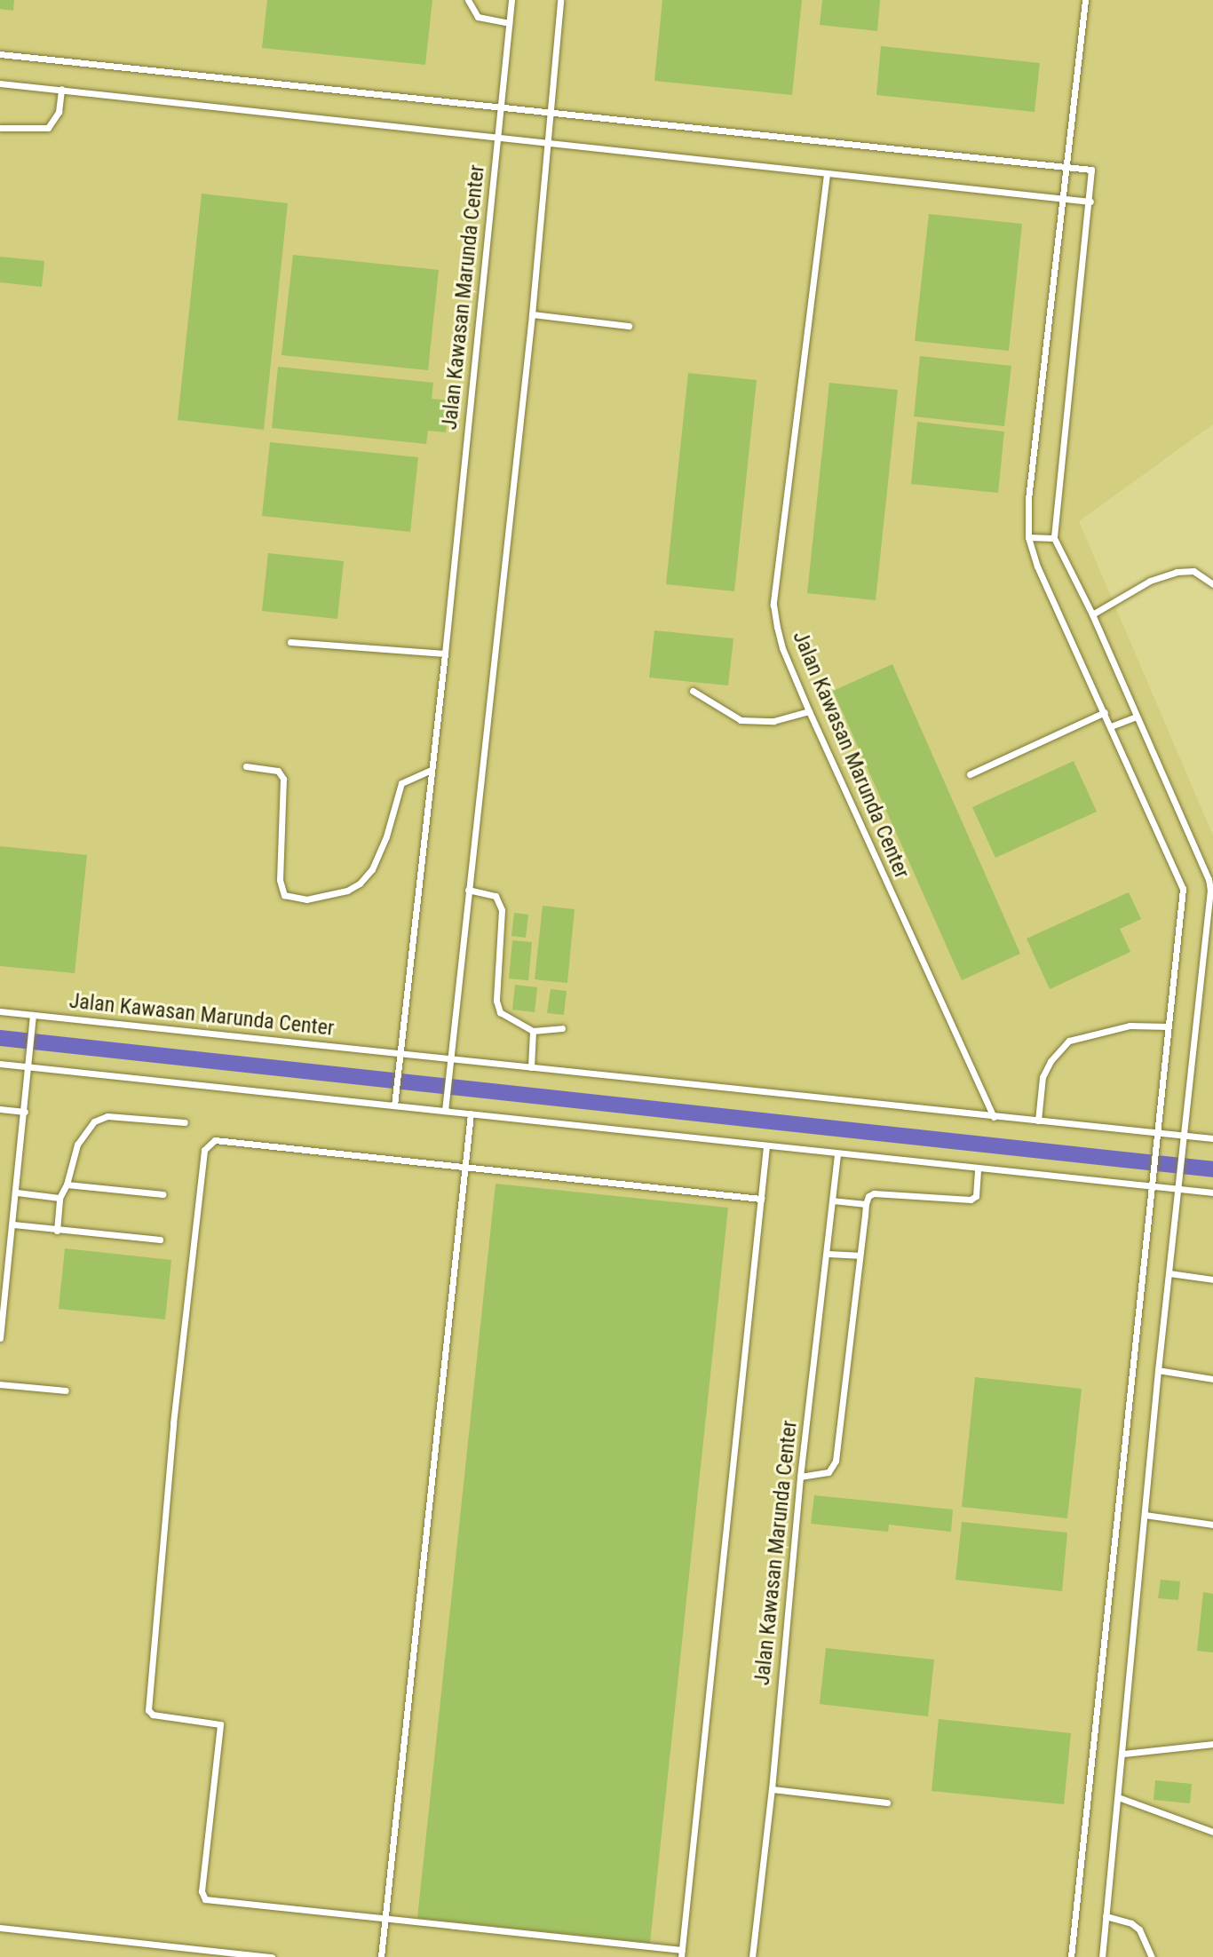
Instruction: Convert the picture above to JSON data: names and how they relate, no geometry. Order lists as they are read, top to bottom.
{
  "streets": {
    "lane": ["Jalan Kawasan Marunda Center"]
  }
}
